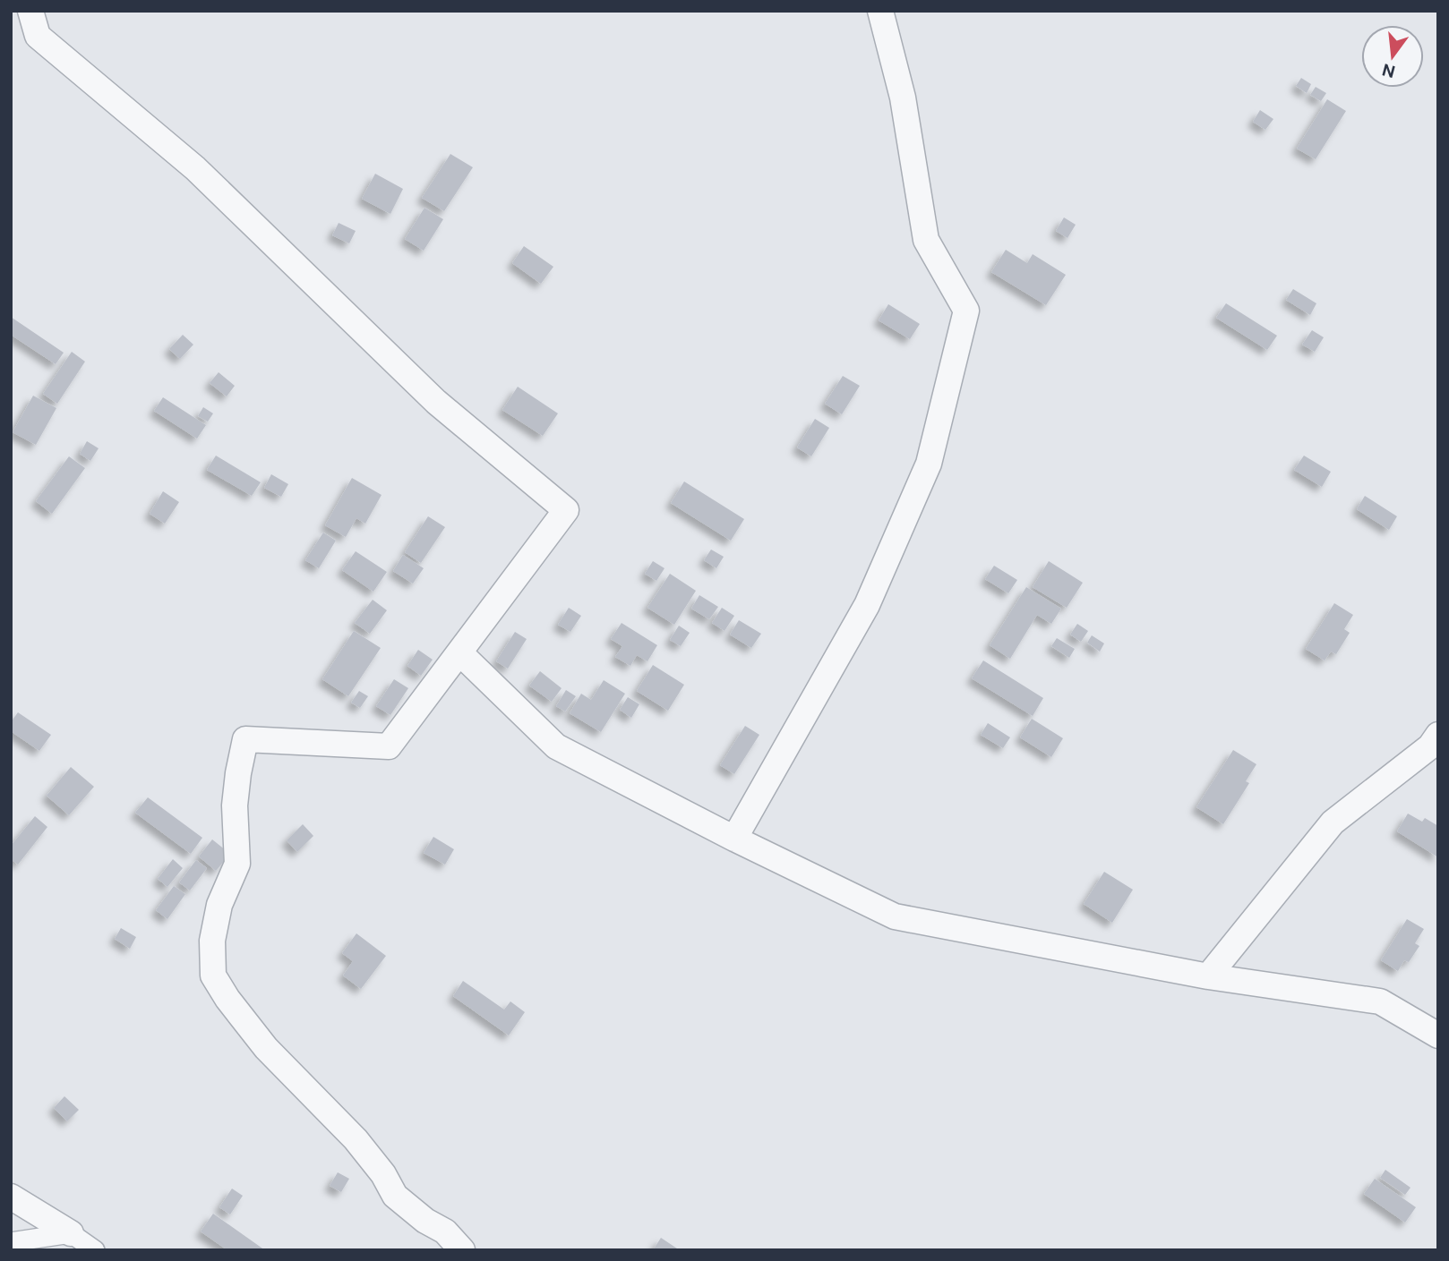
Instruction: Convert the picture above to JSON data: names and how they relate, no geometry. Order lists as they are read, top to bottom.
{
  "north": "bottom"
}
